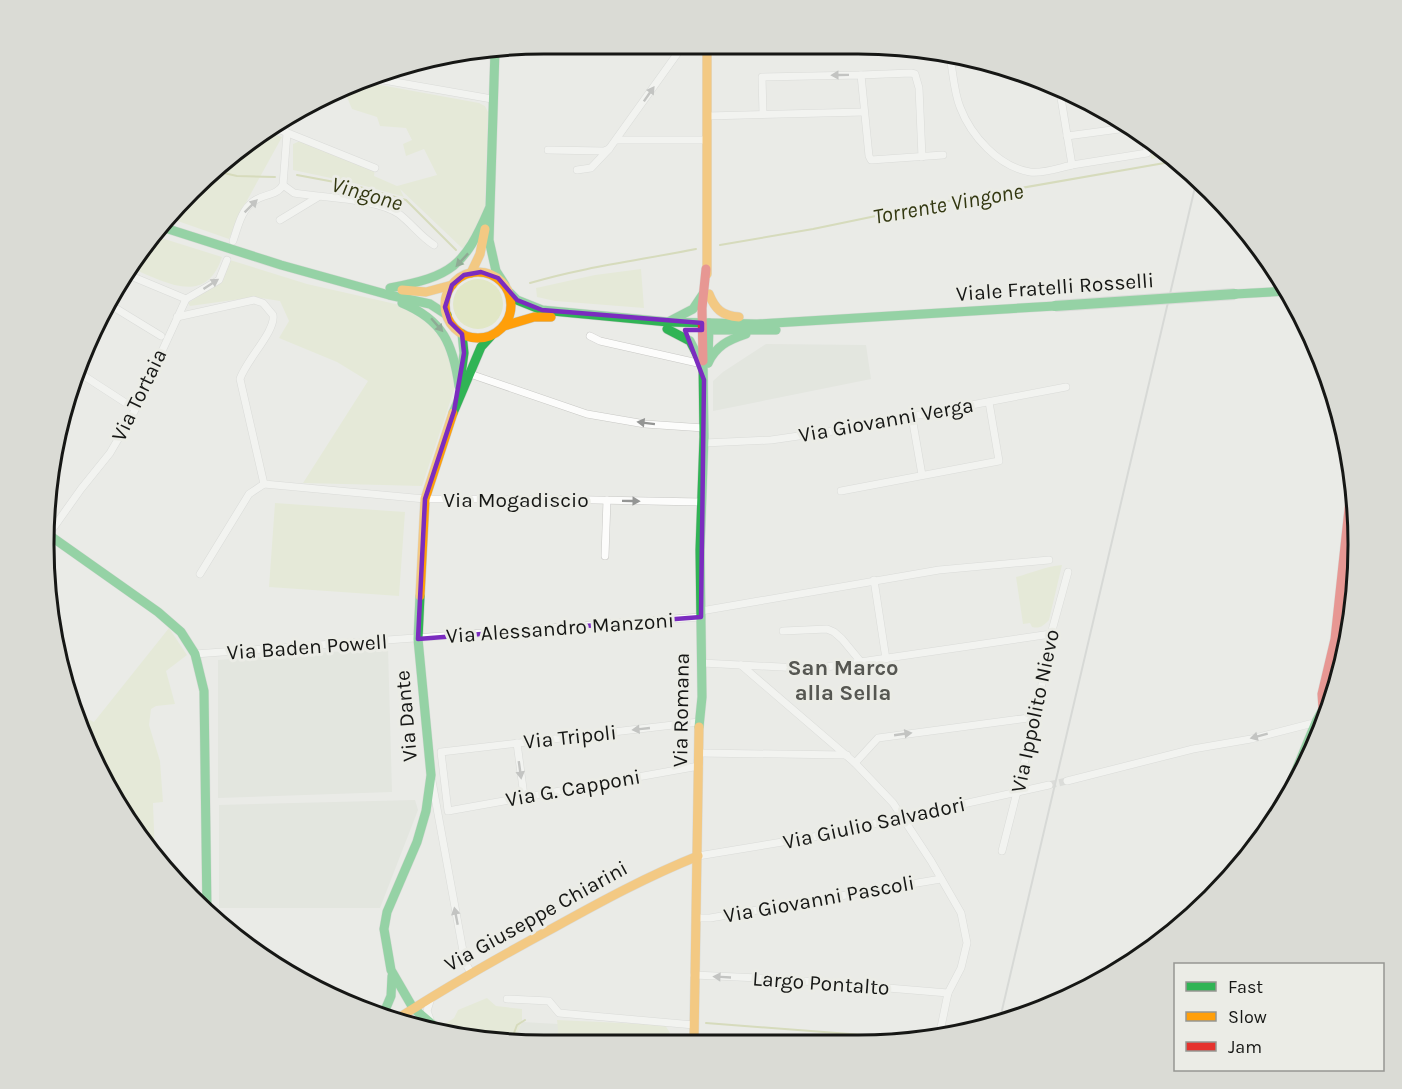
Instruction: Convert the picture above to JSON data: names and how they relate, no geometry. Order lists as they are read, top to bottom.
{
  "streets": {
    "main road": [
      "Viale Fratelli Rosselli",
      "Via Romana",
      "Via Dante",
      "Via Giuseppe Chiarini"
    ],
    "street": [
      "Via Tortaia",
      "Via Giovanni Verga",
      "Via Mogadiscio",
      "Via Alessandro Manzoni",
      "Via Baden Powell",
      "Via Ippolito Nievo",
      "Via Tripoli",
      "Via G. Capponi",
      "Via Giulio Salvadori",
      "Via Giovanni Pascoli",
      "Largo Pontalto"
    ]
  },
  "crossings": [
    ["Viale Fratelli Rosselli", "Via Romana"],
    ["Viale Fratelli Rosselli", "Via Dante"],
    ["Via Giovanni Verga", "Via Romana"],
    ["Via Mogadiscio", "Via Romana"],
    ["Via Mogadiscio", "Via Dante"],
    ["Via Alessandro Manzoni", "Via Baden Powell"],
    ["Via Alessandro Manzoni", "Via Romana"],
    ["Via Alessandro Manzoni", "Via Dante"],
    ["Via Baden Powell", "Via Dante"],
    ["Via Romana", "Via Tripoli"],
    ["Via Romana", "Via G. Capponi"],
    ["Via Romana", "Via Giulio Salvadori"],
    ["Via Romana", "Via Giovanni Pascoli"],
    ["Via Romana", "Via Giuseppe Chiarini"],
    ["Via Romana", "Largo Pontalto"],
    ["Via Ippolito Nievo", "Via Giulio Salvadori"],
    ["Via Dante", "Via Giuseppe Chiarini"],
    ["Via Tripoli", "Via G. Capponi"],
    ["Via Giulio Salvadori", "Via Giuseppe Chiarini"]
  ],
  "one_way": ["Via Tripoli", "Largo Pontalto"],
  "districts": ["San Marco alla Sella"],
  "water": ["Vingone", "Torrente Vingone"],
  "legend": ["Fast", "Slow", "Jam"]
}
